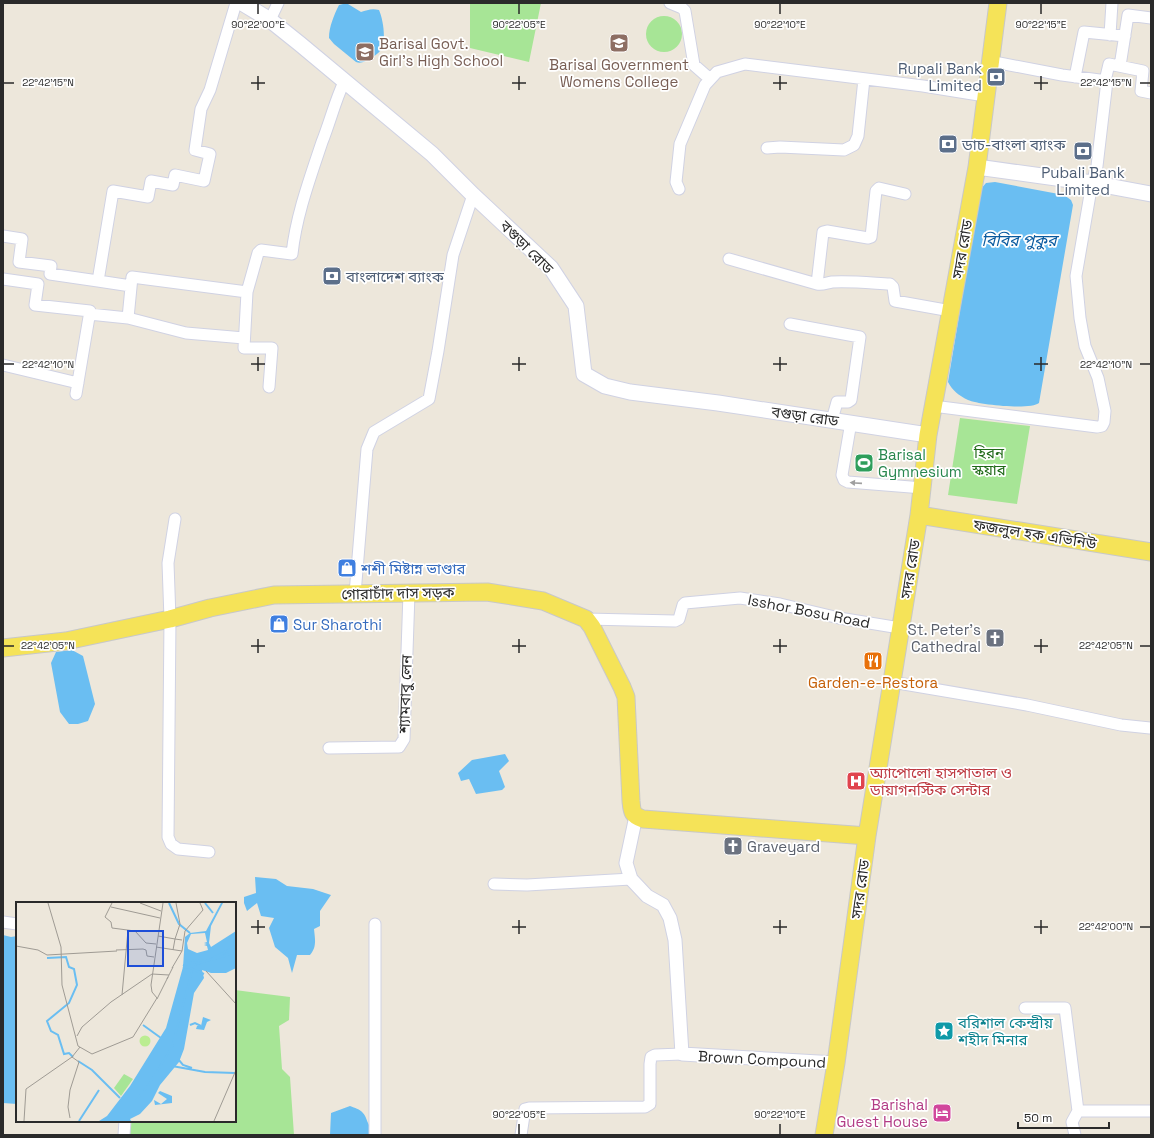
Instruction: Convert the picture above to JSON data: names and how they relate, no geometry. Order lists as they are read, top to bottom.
{
  "streets": {
    "main road": [
      "বগুড়া রোড",
      "সদর রোড",
      "ফজলুল হক এভিনিউ",
      "গোরাচাঁদ দাস সড়ক"
    ],
    "street": ["Isshor Bosu Road", "শ্যামবাবু লেন", "Brown Compound"]
  },
  "crossings": [
    ["বগুড়া রোড", "সদর রোড"],
    ["সদর রোড", "ফজলুল হক এভিনিউ"],
    ["সদর রোড", "Isshor Bosu Road"],
    ["সদর রোড", "Brown Compound"],
    ["গোরাচাঁদ দাস সড়ক", "Isshor Bosu Road"],
    ["গোরাচাঁদ দাস সড়ক", "শ্যামবাবু লেন"]
  ],
  "water": ["বিবির পুকুর"],
  "parks": ["হিরন স্কয়ার"],
  "places": {
    "school or university": ["Barisal Government Womens College", "Barisal Govt. Girl's High School"],
    "bank": [
      "Rupali Bank Limited",
      "ডাচ-বাংলা ব্যাংক",
      "Pubali Bank Limited",
      "বাংলাদেশ ব্যাংক"
    ],
    "sports": ["Barisal Gymnesium"],
    "shop": ["শশী মিষ্টান্ন ভাণ্ডার", "Sur Sharothi"],
    "church": ["St. Peter’s Cathedral", "Graveyard"],
    "restaurant": ["Garden-e-Restora"],
    "hospital": ["অ্যাপোলো হাসপাতাল ও ডায়াগনস্টিক সেন্টার"],
    "place": ["বরিশাল কেন্দ্রীয় শহীদ মিনার"],
    "hotel": ["Barishal Guest House"]
  },
  "scale_bar": "50 m",
  "coordinates": [
    "90°22'00\"E",
    "90°22'05\"E",
    "90°22'10\"E",
    "90°22'15\"E",
    "22°42'15\"N",
    "22°42'10\"N",
    "22°42'05\"N",
    "22°42'00\"N"
  ]
}
